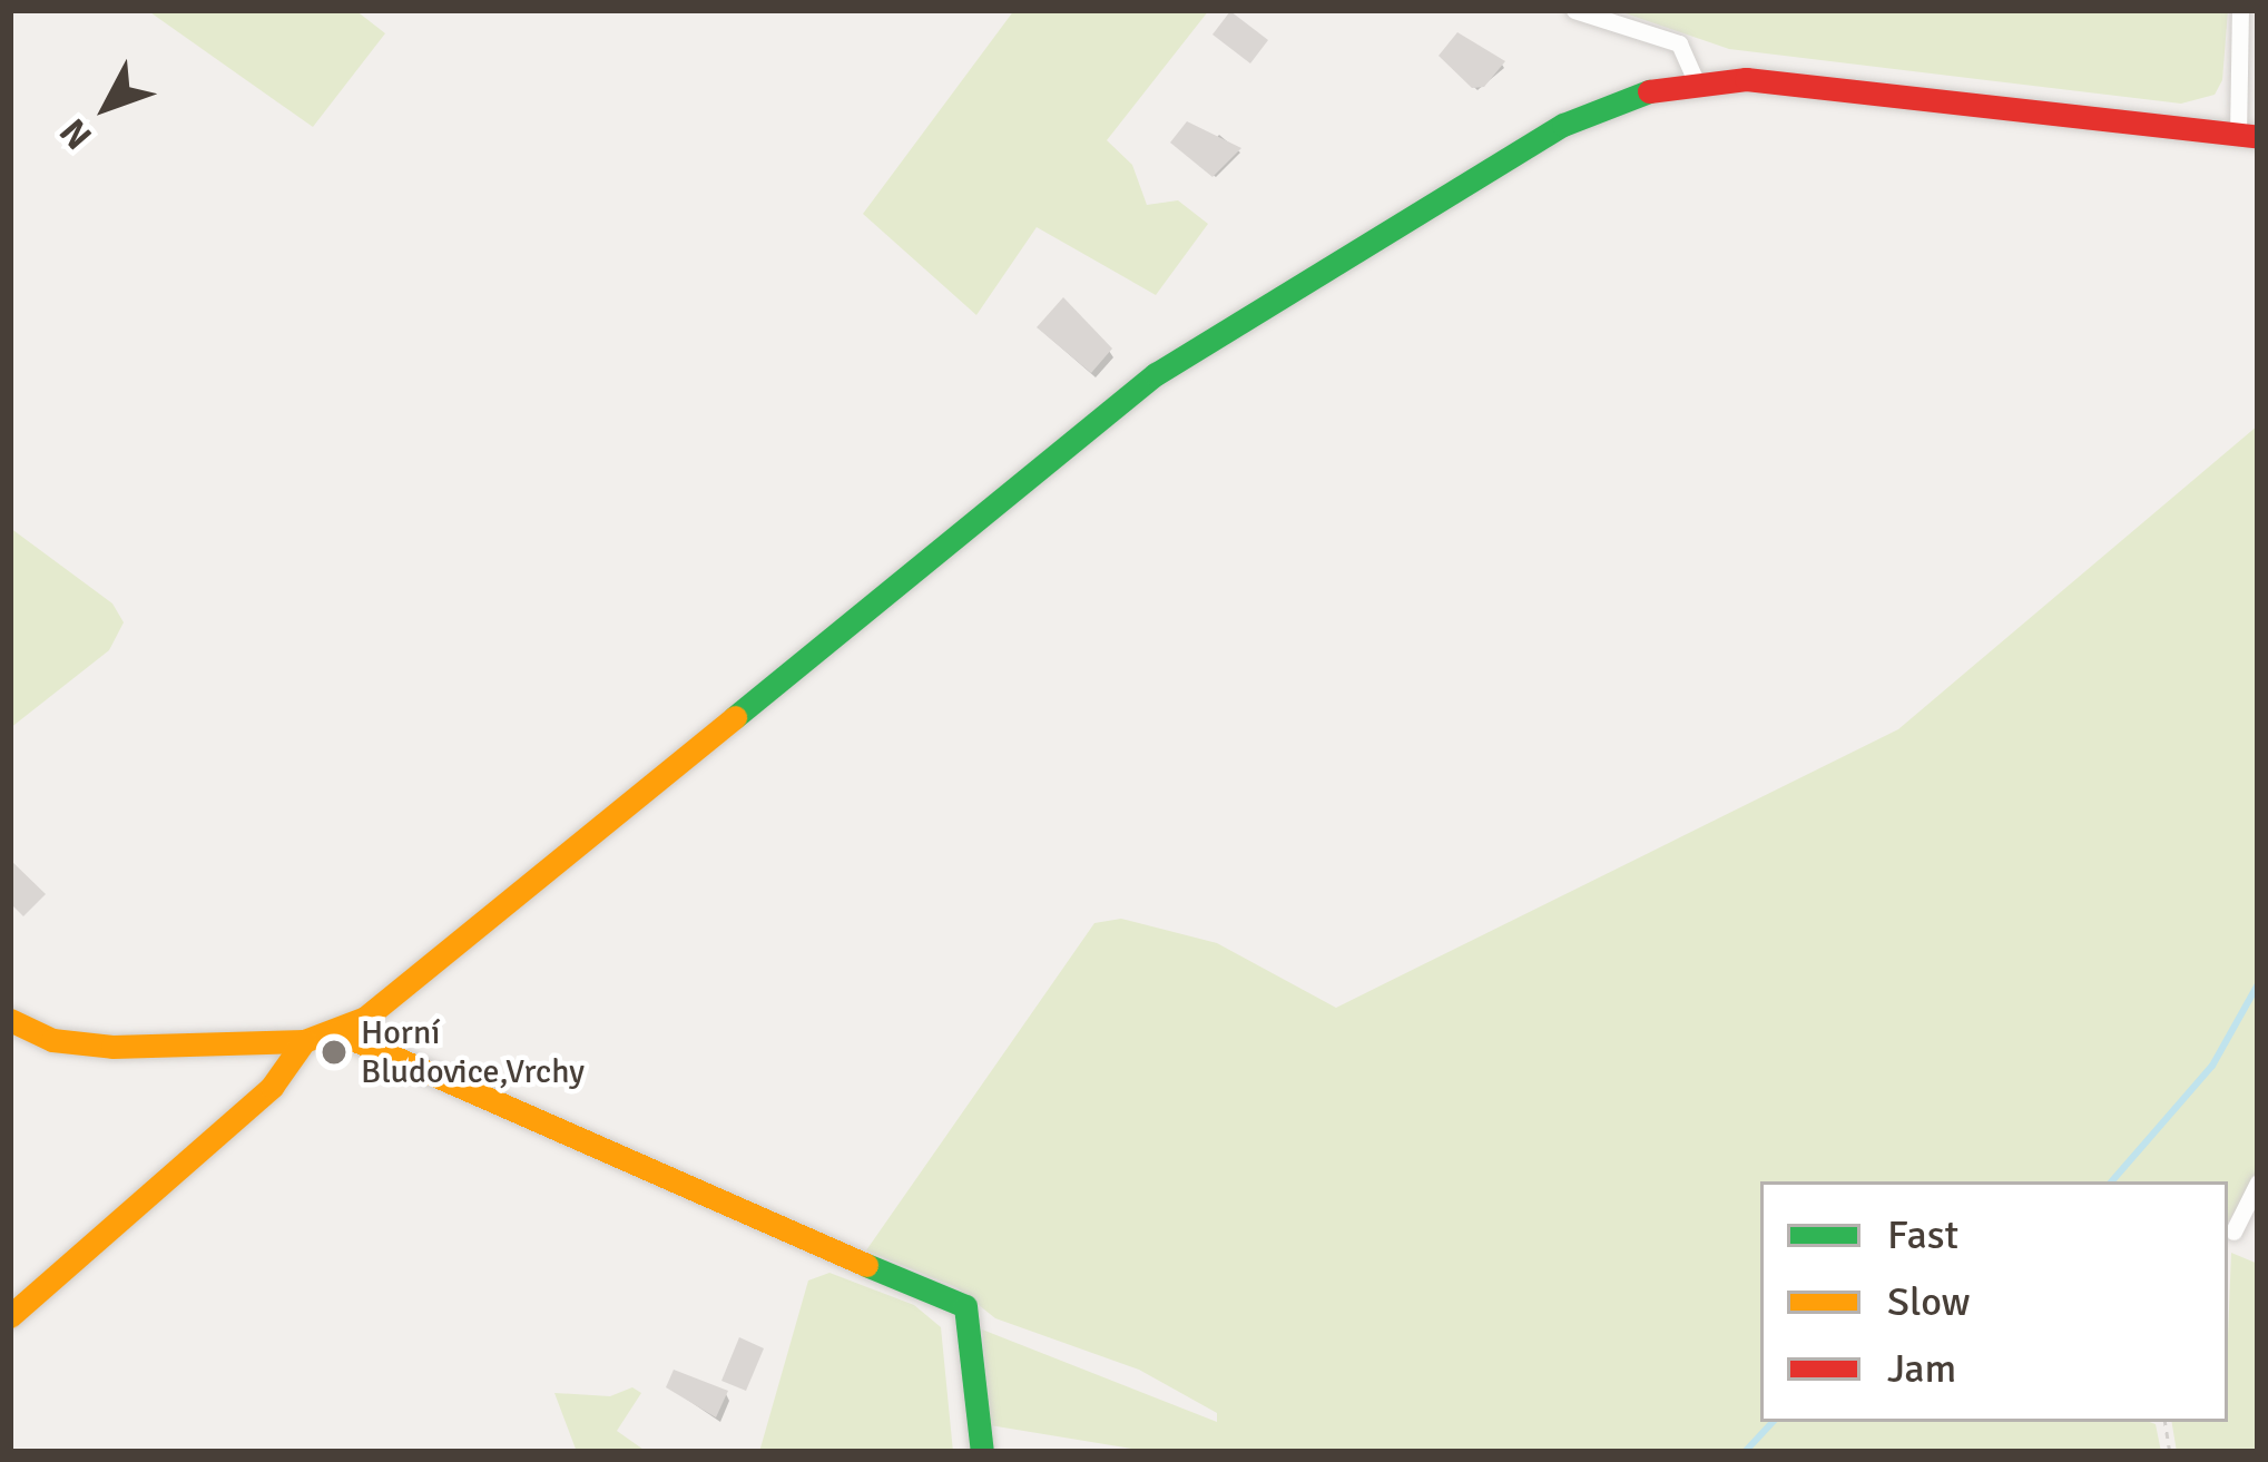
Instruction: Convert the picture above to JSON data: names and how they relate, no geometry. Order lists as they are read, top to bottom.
{
  "places": ["Horní Bludovice,Vrchy"],
  "legend": ["Fast", "Slow", "Jam"],
  "north": "bottom left"
}
